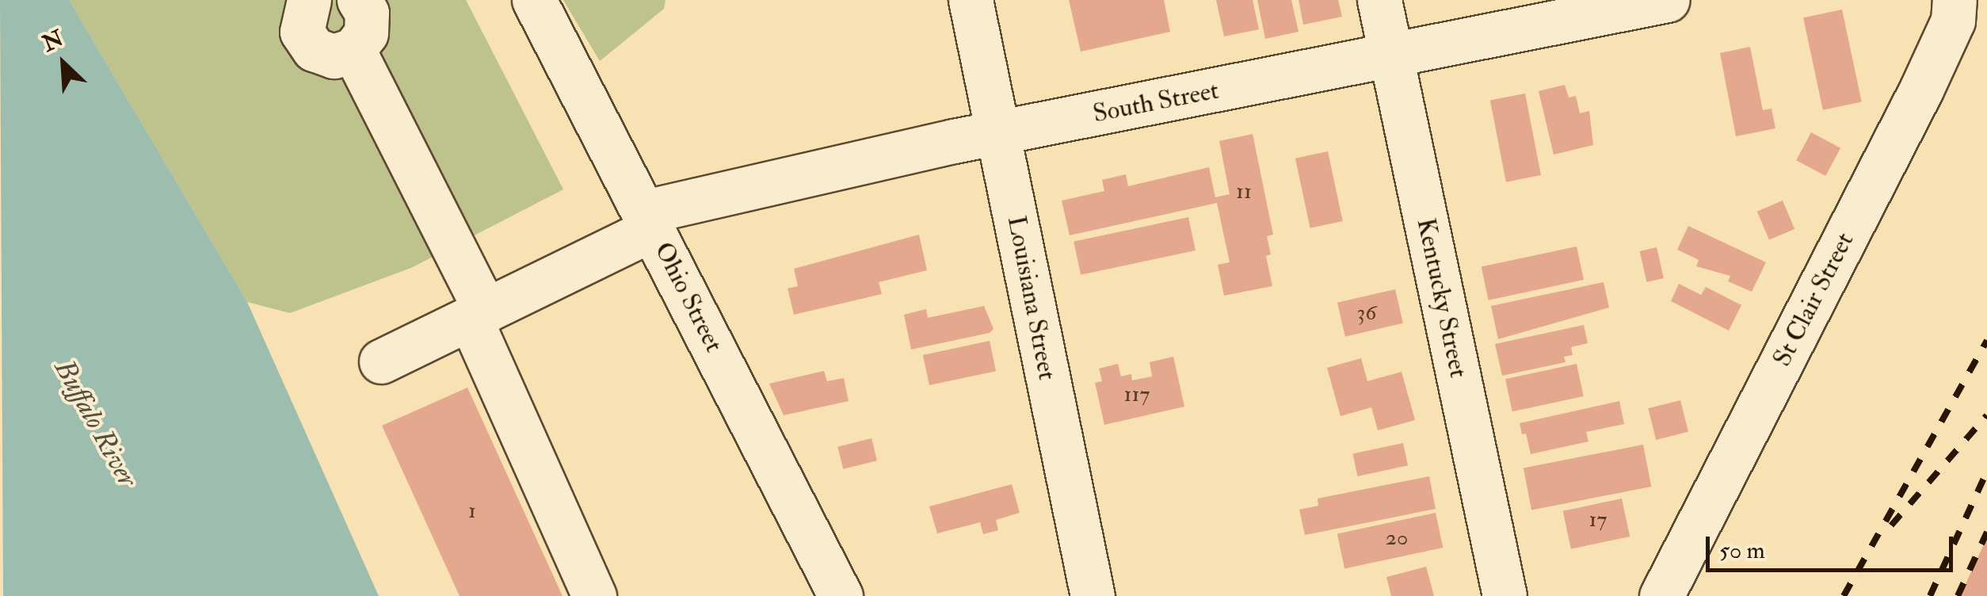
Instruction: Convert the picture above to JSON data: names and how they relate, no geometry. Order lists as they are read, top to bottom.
{
  "streets": {
    "street": [
      "South Street",
      "Ohio Street",
      "Louisiana Street",
      "Kentucky Street",
      "St Clair Street"
    ]
  },
  "crossings": [
    ["South Street", "Ohio Street"],
    ["South Street", "Louisiana Street"],
    ["South Street", "Kentucky Street"]
  ],
  "water": ["Buffalo River"],
  "house_numbers": [
    "11",
    "36",
    "117",
    "1",
    "17",
    "20"
  ],
  "scale_bar": "50 m",
  "north": "top left"
}
